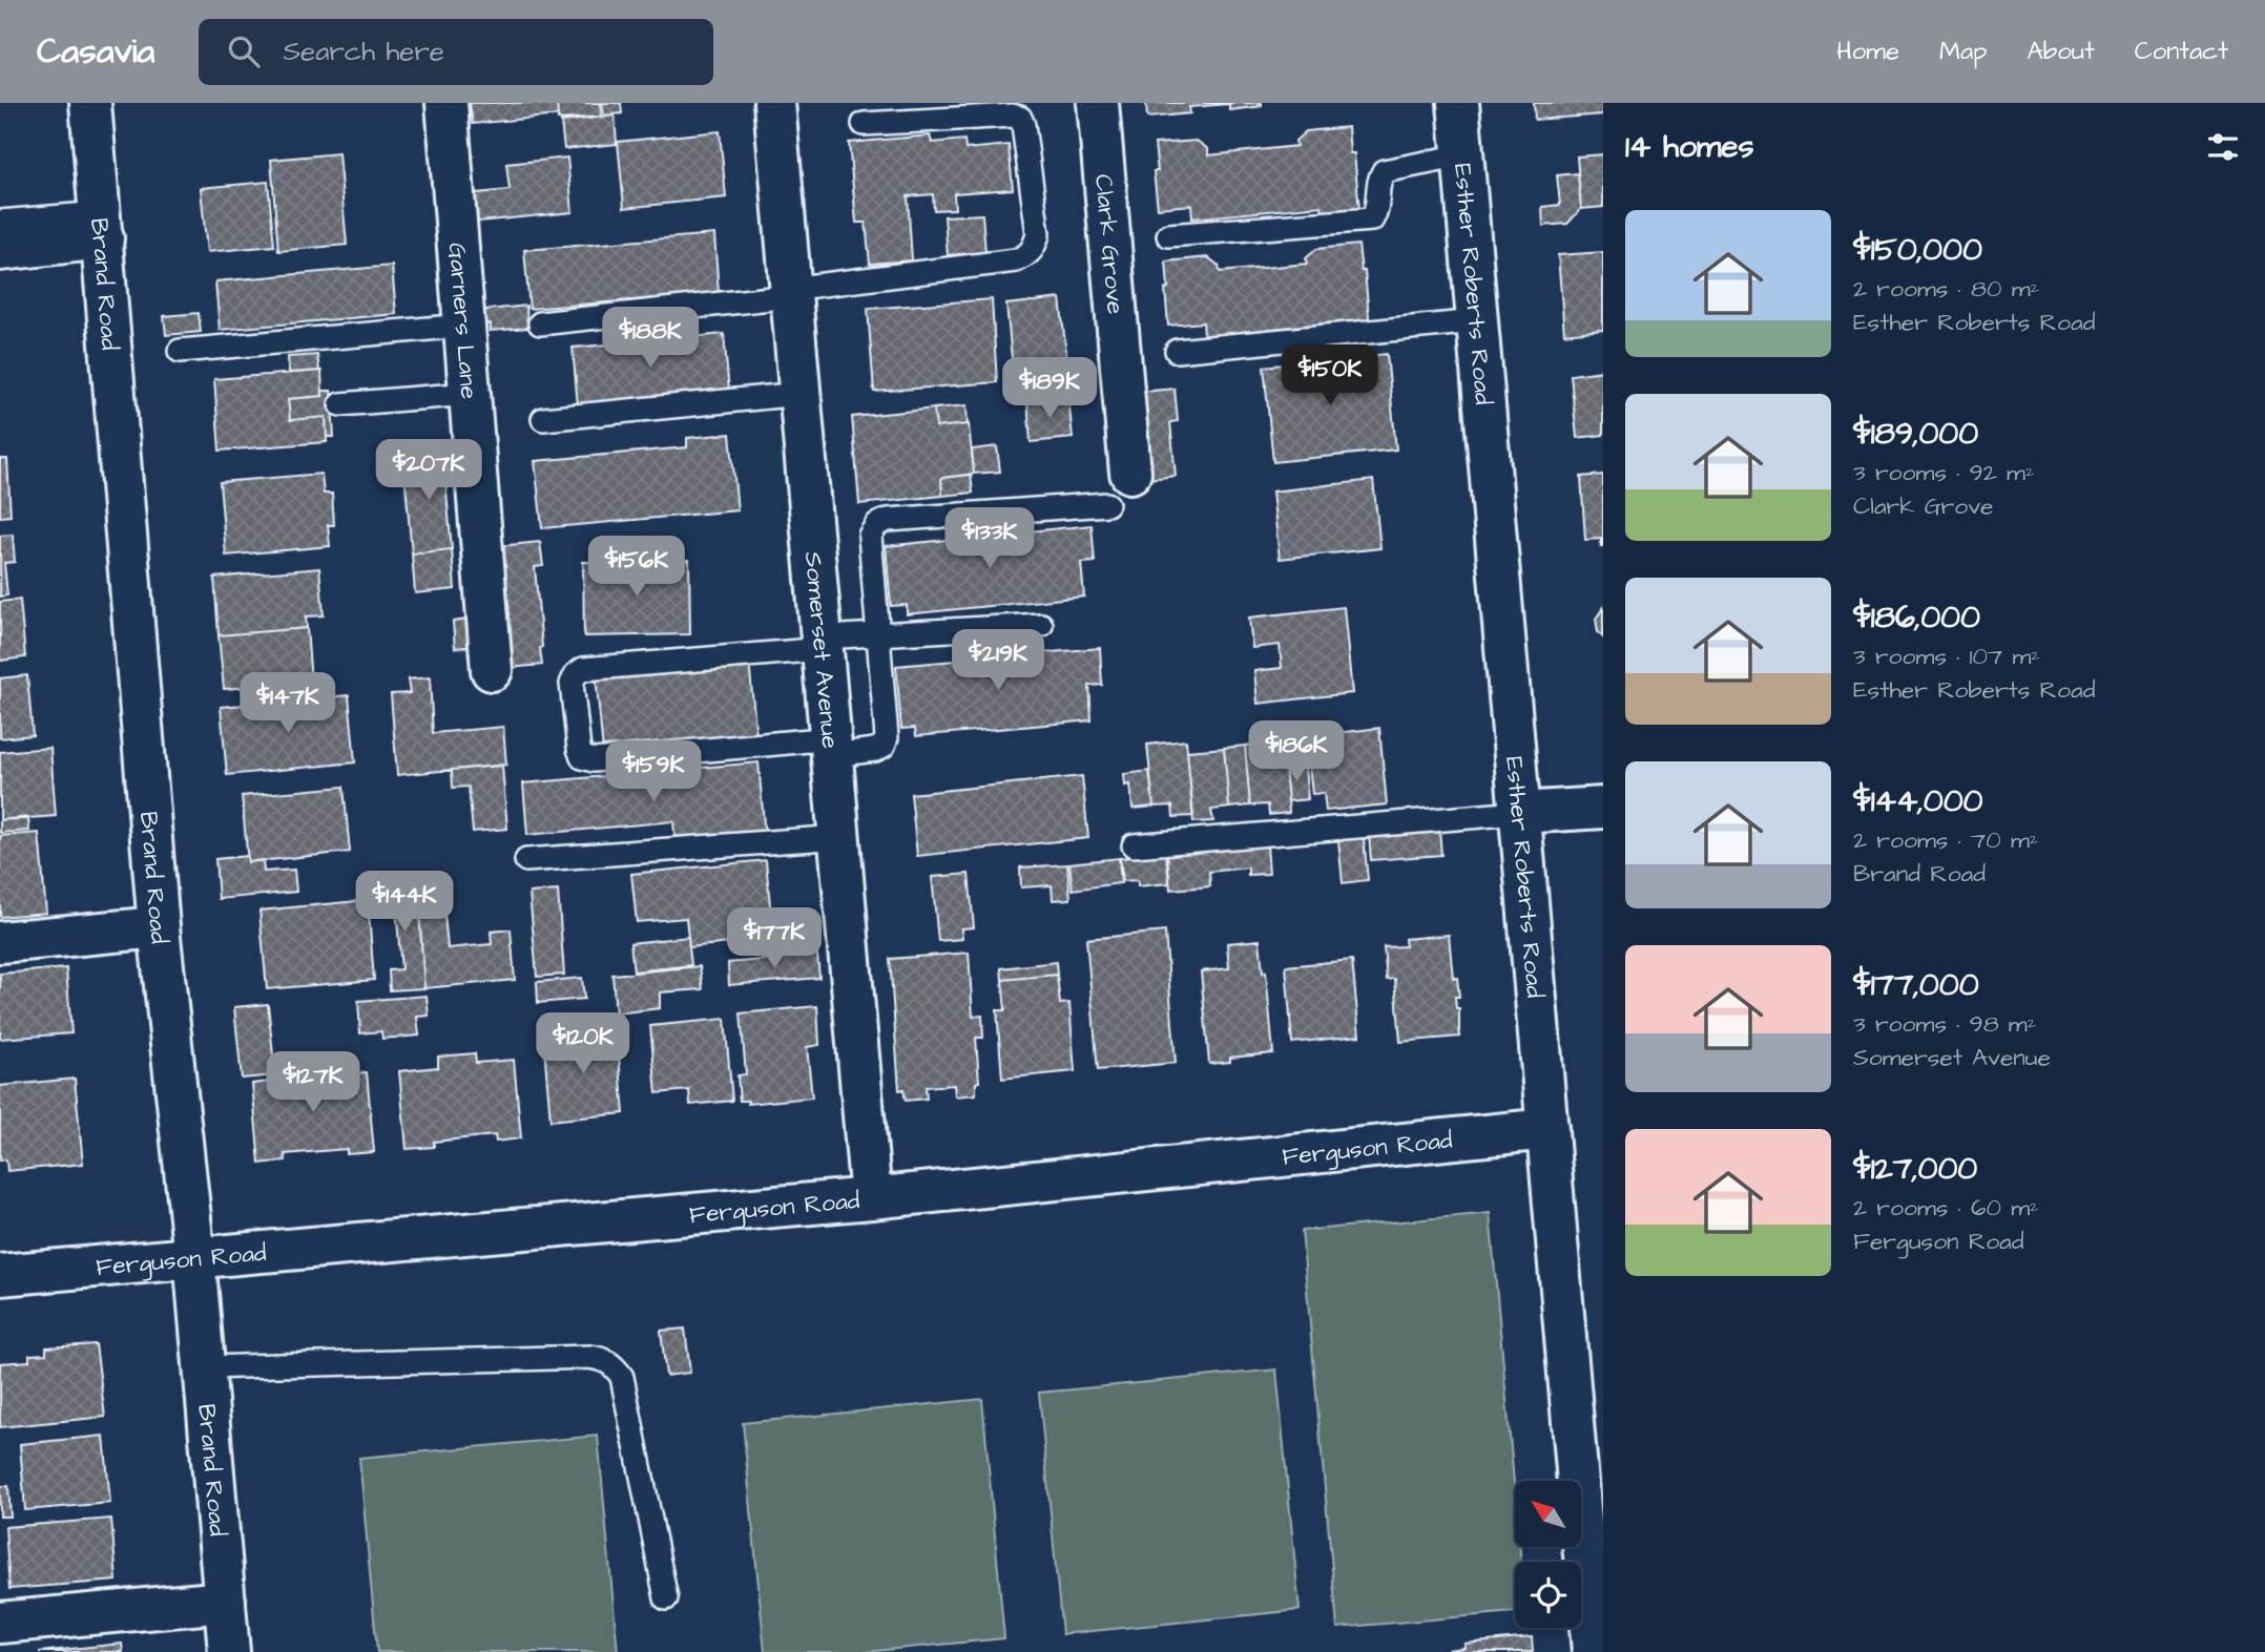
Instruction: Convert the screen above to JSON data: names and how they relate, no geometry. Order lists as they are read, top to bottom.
{
  "streets": {
    "street": [
      "Clark Grove",
      "Brand Road",
      "Esther Roberts Road",
      "Garners Lane",
      "Somerset Avenue",
      "Ferguson Road"
    ]
  },
  "crossings": [
    ["Brand Road", "Ferguson Road"],
    ["Esther Roberts Road", "Ferguson Road"],
    ["Somerset Avenue", "Ferguson Road"]
  ],
  "north": "top left",
  "page": {
    "header": "Casavia",
    "search": "Search here",
    "nav": [
      "Home",
      "Map",
      "About",
      "Contact"
    ],
    "heading": "14 homes",
    "list": [
      {
        "name": "$150,000",
        "note": "2 rooms · 80 m² · Esther Roberts Road"
      },
      {
        "name": "$189,000",
        "note": "3 rooms · 92 m² · Clark Grove"
      },
      {
        "name": "$186,000",
        "note": "3 rooms · 107 m² · Esther Roberts Road"
      },
      {
        "name": "$144,000",
        "note": "2 rooms · 70 m² · Brand Road"
      },
      {
        "name": "$177,000",
        "note": "3 rooms · 98 m² · Somerset Avenue"
      },
      {
        "name": "$127,000",
        "note": "2 rooms · 60 m² · Ferguson Road"
      }
    ],
    "price": [
      "$188K",
      "$150K",
      "$189K",
      "$207K",
      "$133K",
      "$156K",
      "$219K",
      "$147K",
      "$186K",
      "$159K",
      "$144K",
      "$177K",
      "$120K",
      "$127K"
    ]
  }
}
